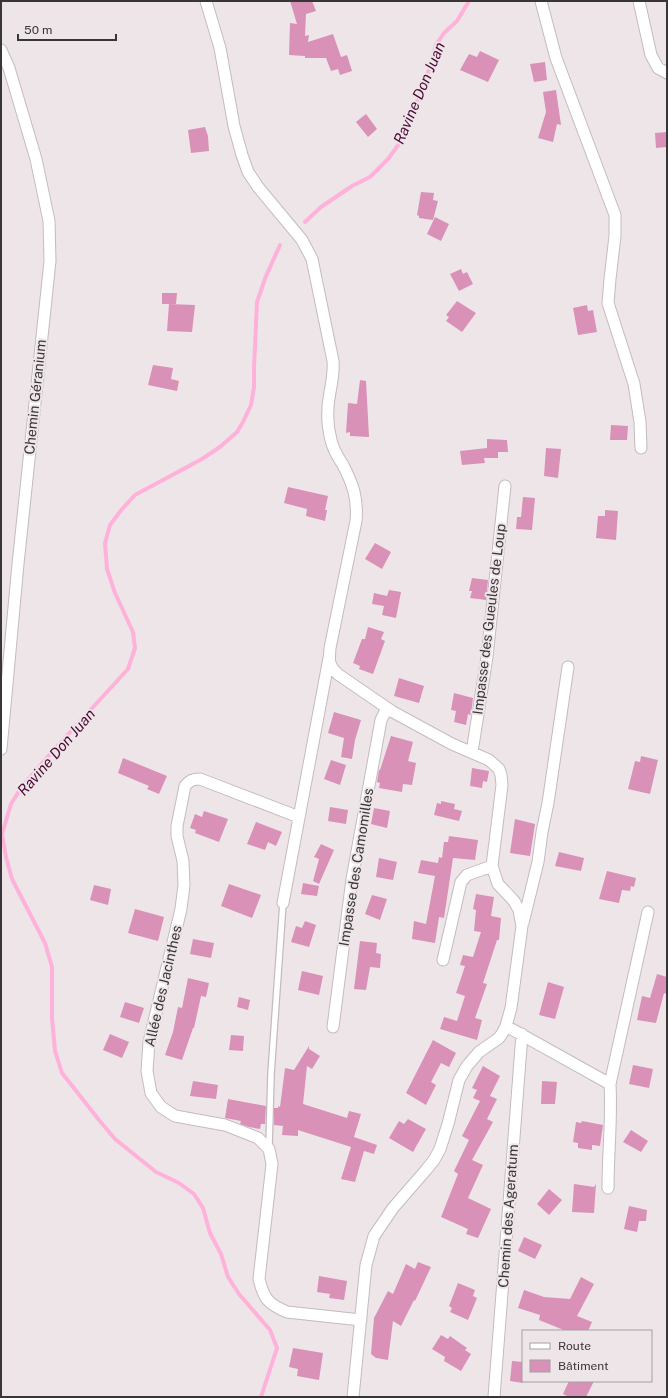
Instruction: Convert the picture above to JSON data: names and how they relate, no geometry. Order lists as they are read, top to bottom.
{
  "streets": {
    "street": [
      "Chemin Géranium",
      "Impasse des Gueules de Loup",
      "Impasse des Camomilles",
      "Allée des Jacinthes",
      "Chemin des Ageratum"
    ]
  },
  "water": ["Ravine Don Juan"],
  "legend": ["Route", "Bâtiment"],
  "scale_bar": "50 m"
}
